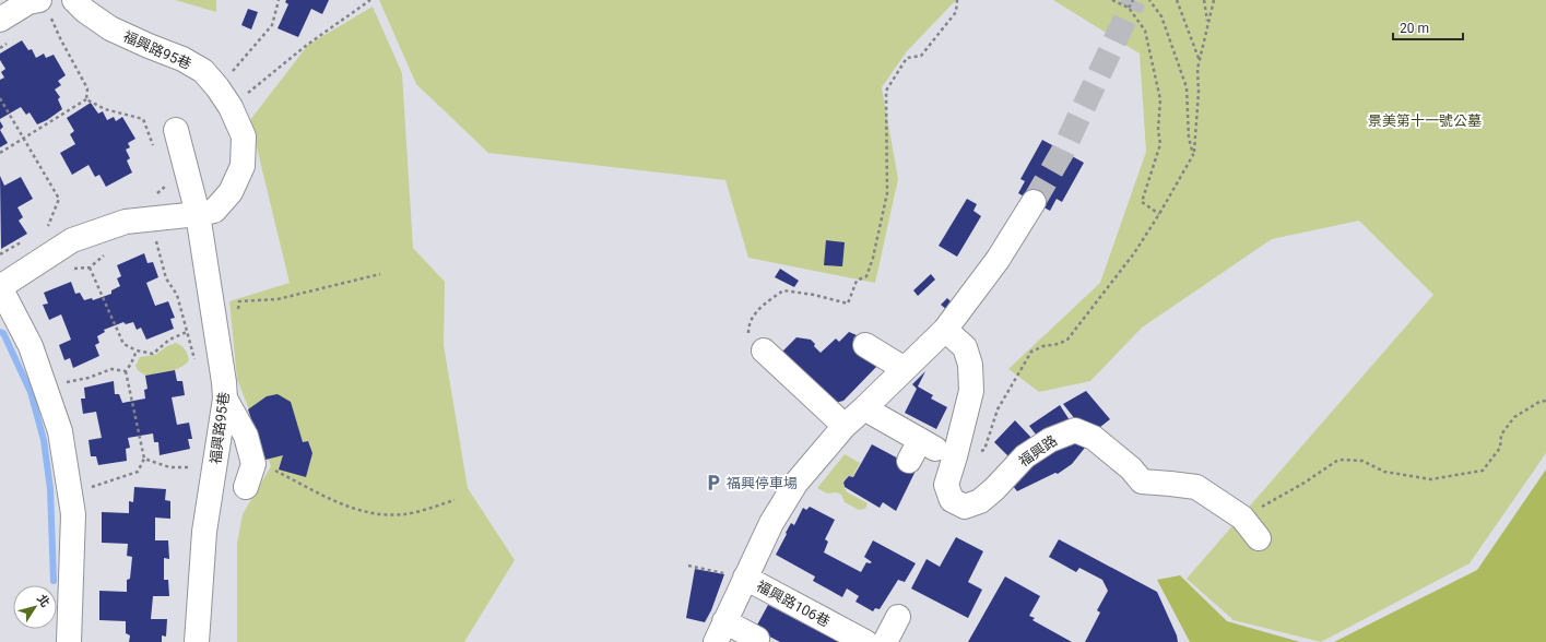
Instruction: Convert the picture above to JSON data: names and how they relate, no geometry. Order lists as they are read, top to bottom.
{
  "streets": {
    "street": ["福興路95巷", "福興路", "福興路106巷"]
  },
  "parks": ["景美第十一號公墓"],
  "places": {
    "parking": ["福興停車場"]
  },
  "scale_bar": "20 m",
  "north": "top right"
}
